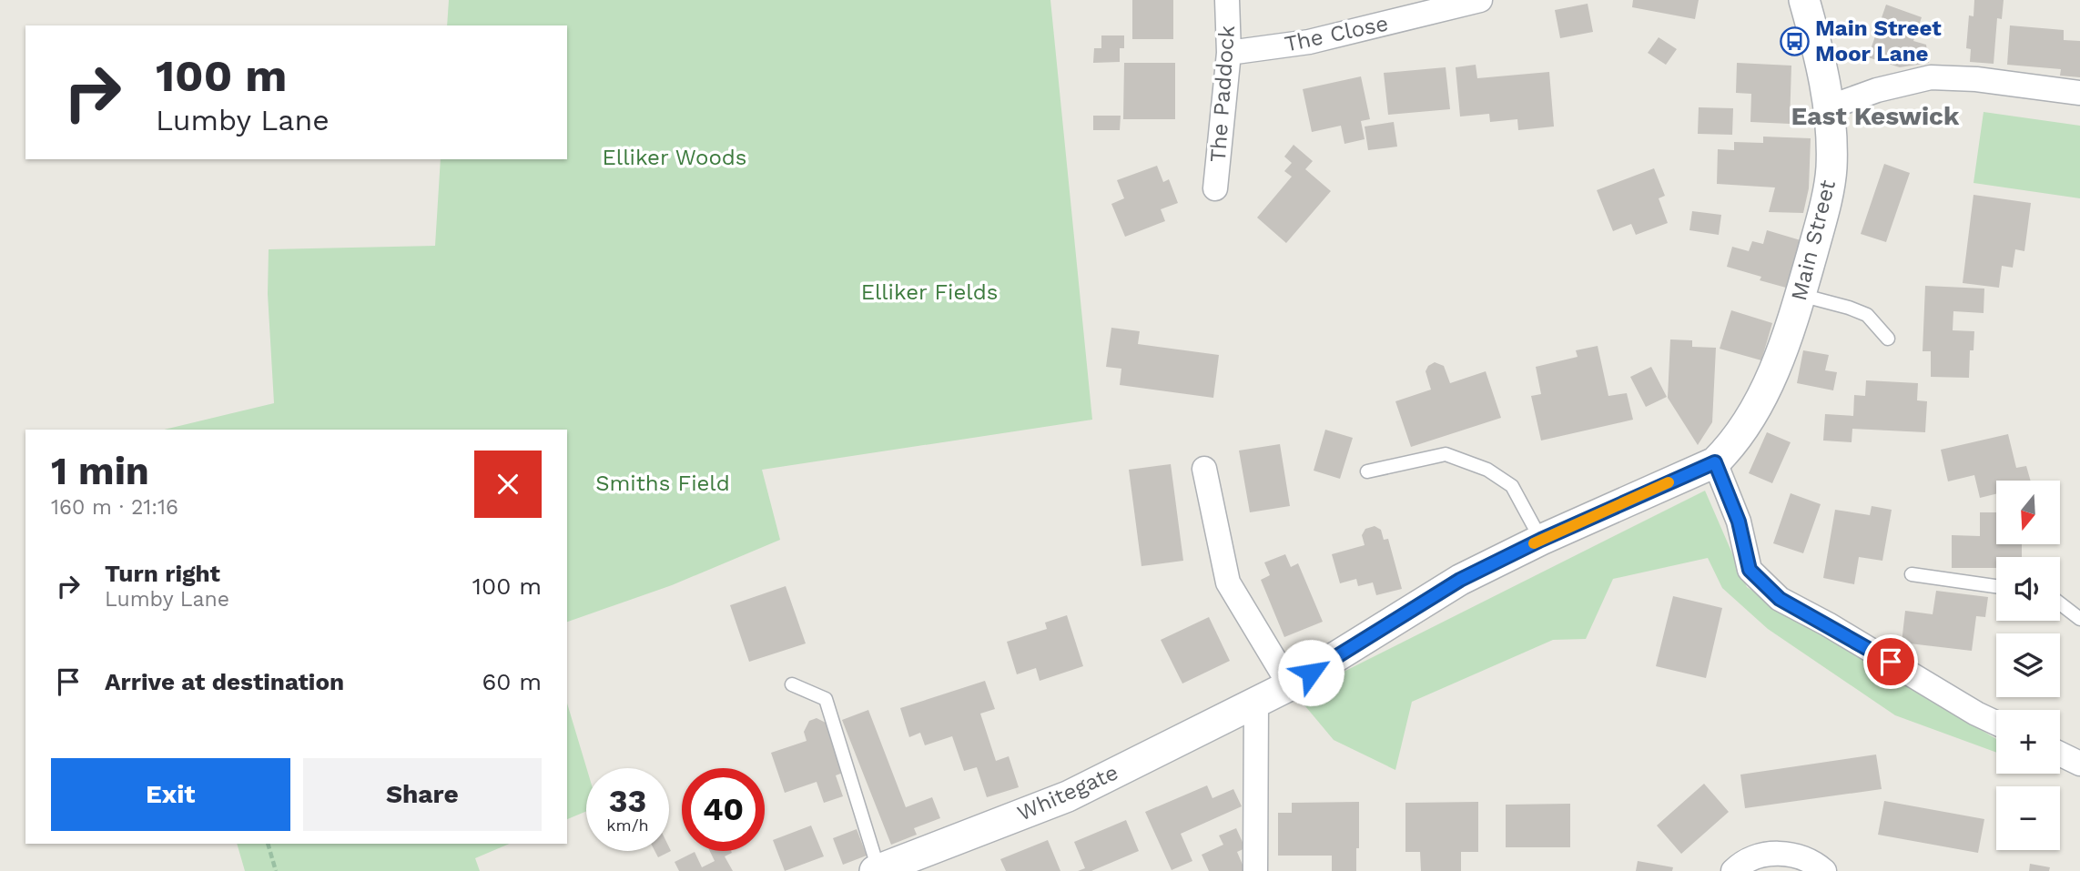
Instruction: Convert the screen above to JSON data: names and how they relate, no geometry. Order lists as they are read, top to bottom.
{
  "streets": {
    "street": [
      "The Close",
      "The Paddock",
      "Main Street",
      "Whitegate"
    ]
  },
  "crossings": [
    ["The Close", "The Paddock"],
    ["Main Street", "Whitegate"]
  ],
  "districts": ["East Keswick"],
  "parks": ["Elliker Woods", "Elliker Fields", "Smiths Field"],
  "places": {
    "bus stop": ["Main Street Moor Lane"]
  },
  "north": "bottom",
  "page": {
    "turn": ["100 m", "Lumby Lane"],
    "heading": ["1 min", "160 m · 21:16"],
    "map_buttons": ["+", "−"],
    "list": [
      {
        "name": "Turn right",
        "note": "Lumby Lane",
        "value": "100 m"
      },
      {
        "name": "Arrive at destination",
        "value": "60 m"
      }
    ],
    "buttons": ["Exit", "Share"],
    "speed": "33 km/h",
    "limit": "40"
  }
}
